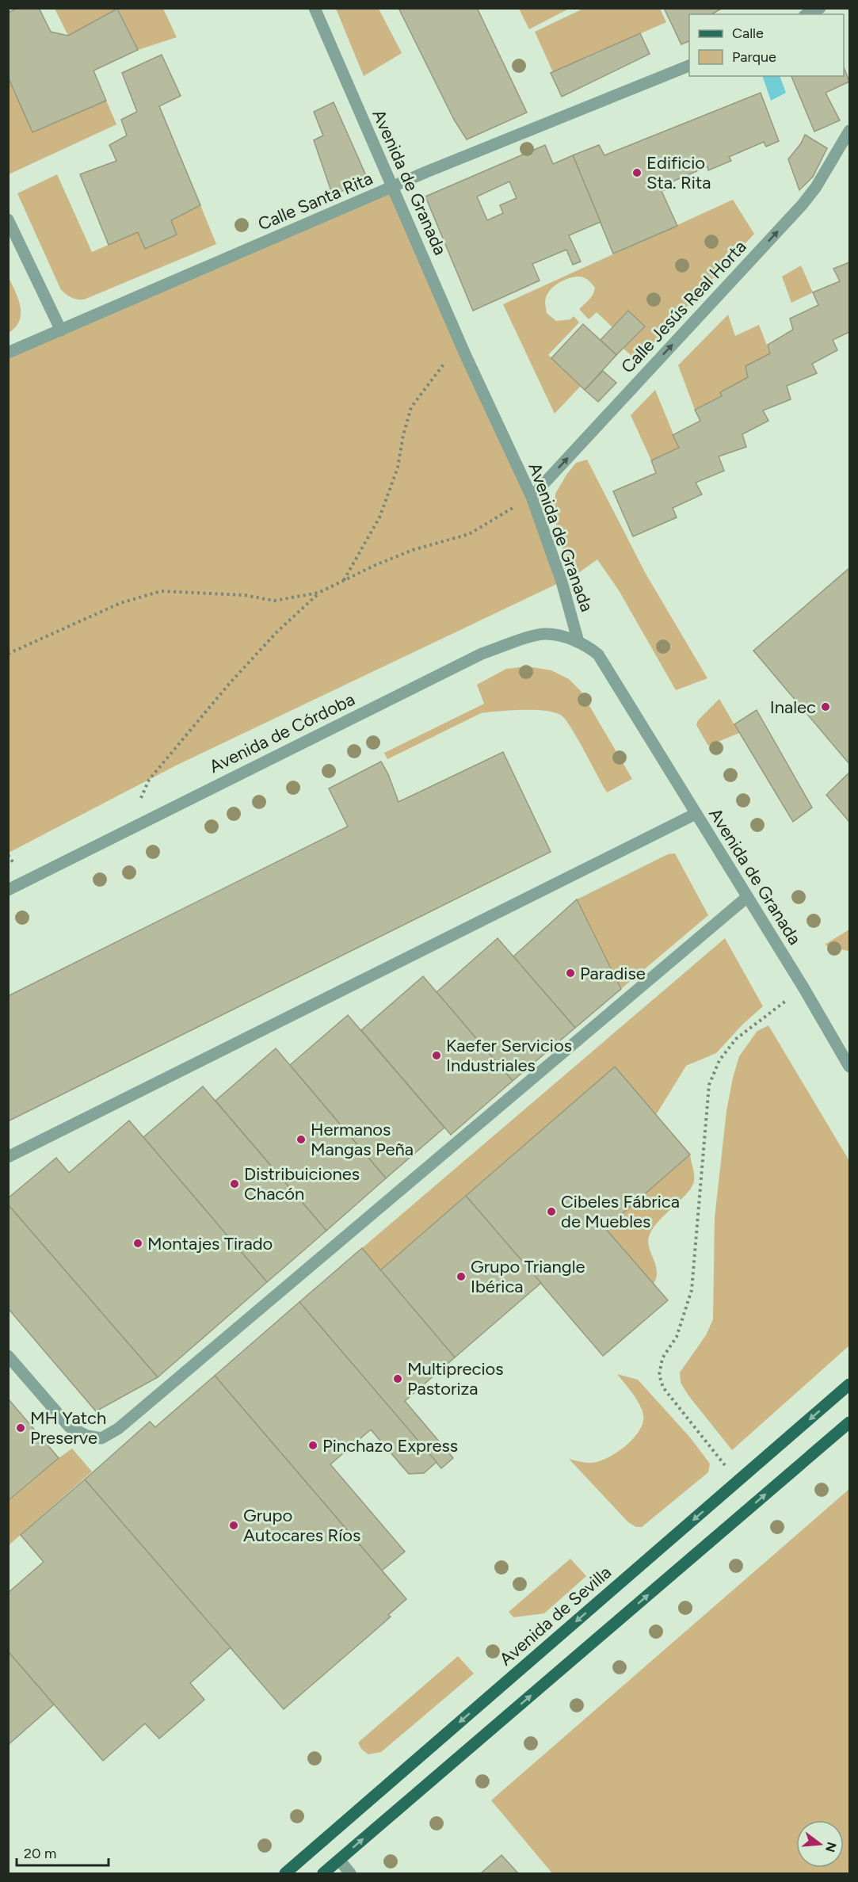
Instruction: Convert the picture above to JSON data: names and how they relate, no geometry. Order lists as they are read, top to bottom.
{
  "streets": {
    "main road": ["Avenida de Sevilla"],
    "street": [
      "Avenida de Granada",
      "Calle Santa Rita",
      "Calle Jesús Real Horta",
      "Avenida de Córdoba"
    ]
  },
  "crossings": [
    ["Avenida de Granada", "Calle Santa Rita"],
    ["Avenida de Granada", "Calle Jesús Real Horta"],
    ["Avenida de Granada", "Avenida de Córdoba"]
  ],
  "one_way": ["Calle Jesús Real Horta"],
  "places": [
    "Edificio Sta. Rita",
    "Inalec",
    "Paradise",
    "Kaefer Servicios Industriales",
    "Hermanos Mangas Peña",
    "Distribuiciones Chacón",
    "Cibeles Fábrica de Muebles",
    "Montajes Tirado",
    "Grupo Triangle Ibérica",
    "Multiprecios Pastoriza",
    "MH Yatch Preserve",
    "Pinchazo Express",
    "Grupo Autocares Ríos"
  ],
  "legend": ["Calle", "Parque"],
  "scale_bar": "20 m",
  "north": "right"
}
